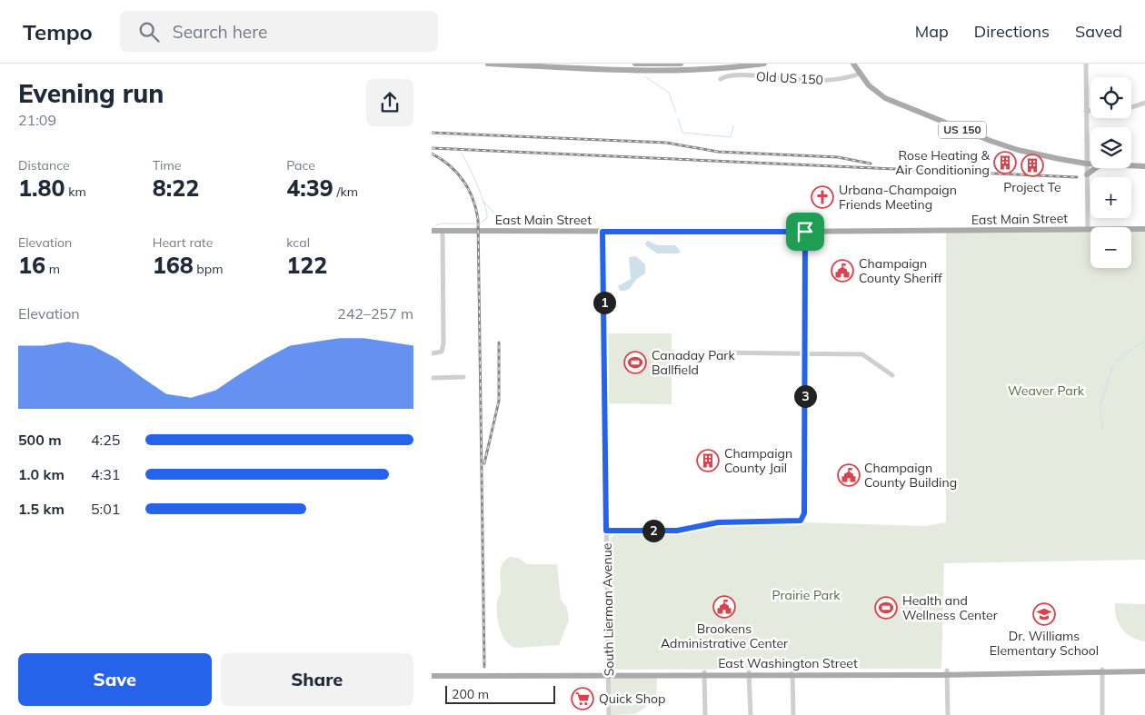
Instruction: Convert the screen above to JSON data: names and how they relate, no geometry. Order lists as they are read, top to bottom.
{
  "streets": {
    "main road": ["US 150", "East Main Street", "East Washington Street"],
    "street": ["Old US 150", "South Lierman Avenue"]
  },
  "crossings": [
    ["Old US 150", "US 150"],
    ["East Main Street", "South Lierman Avenue"],
    ["South Lierman Avenue", "East Washington Street"]
  ],
  "parks": ["Weaver Park", "Prairie Park"],
  "places": {
    "building": ["Rose Heating & Air Conditioning", "Project Te", "Champaign County Jail"],
    "church": ["Urbana-Champaign Friends Meeting"],
    "public building": ["Champaign County Sheriff", "Champaign County Building", "Brookens Administrative Center"],
    "sports": ["Canaday Park Ballfield", "Health and Wellness Center"],
    "school or university": ["Dr. Williams Elementary School"],
    "supermarket": ["Quick Shop"]
  },
  "scale_bar": "200 m",
  "page": {
    "header": "Tempo",
    "search": "Search here",
    "nav": ["Map", "Directions", "Saved"],
    "heading": ["Evening run", "21:09"],
    "map_buttons": ["+", "−"],
    "stats": [
      ["Distance", "1.80 km"],
      ["Time", "8:22"],
      ["Pace", "4:39 /km"],
      ["Elevation", "16 m"],
      ["Heart rate", "168 bpm"],
      ["kcal", "122"]
    ],
    "pins": ["1", "3", "2"],
    "chart": ["Elevation", "242–257 m"],
    "list": [
      {
        "name": "500 m",
        "note": "4:25"
      },
      {
        "name": "1.0 km",
        "note": "4:31"
      },
      {
        "name": "1.5 km",
        "note": "5:01"
      }
    ],
    "buttons": ["Save", "Share"],
    "scale": "200 m"
  }
}
